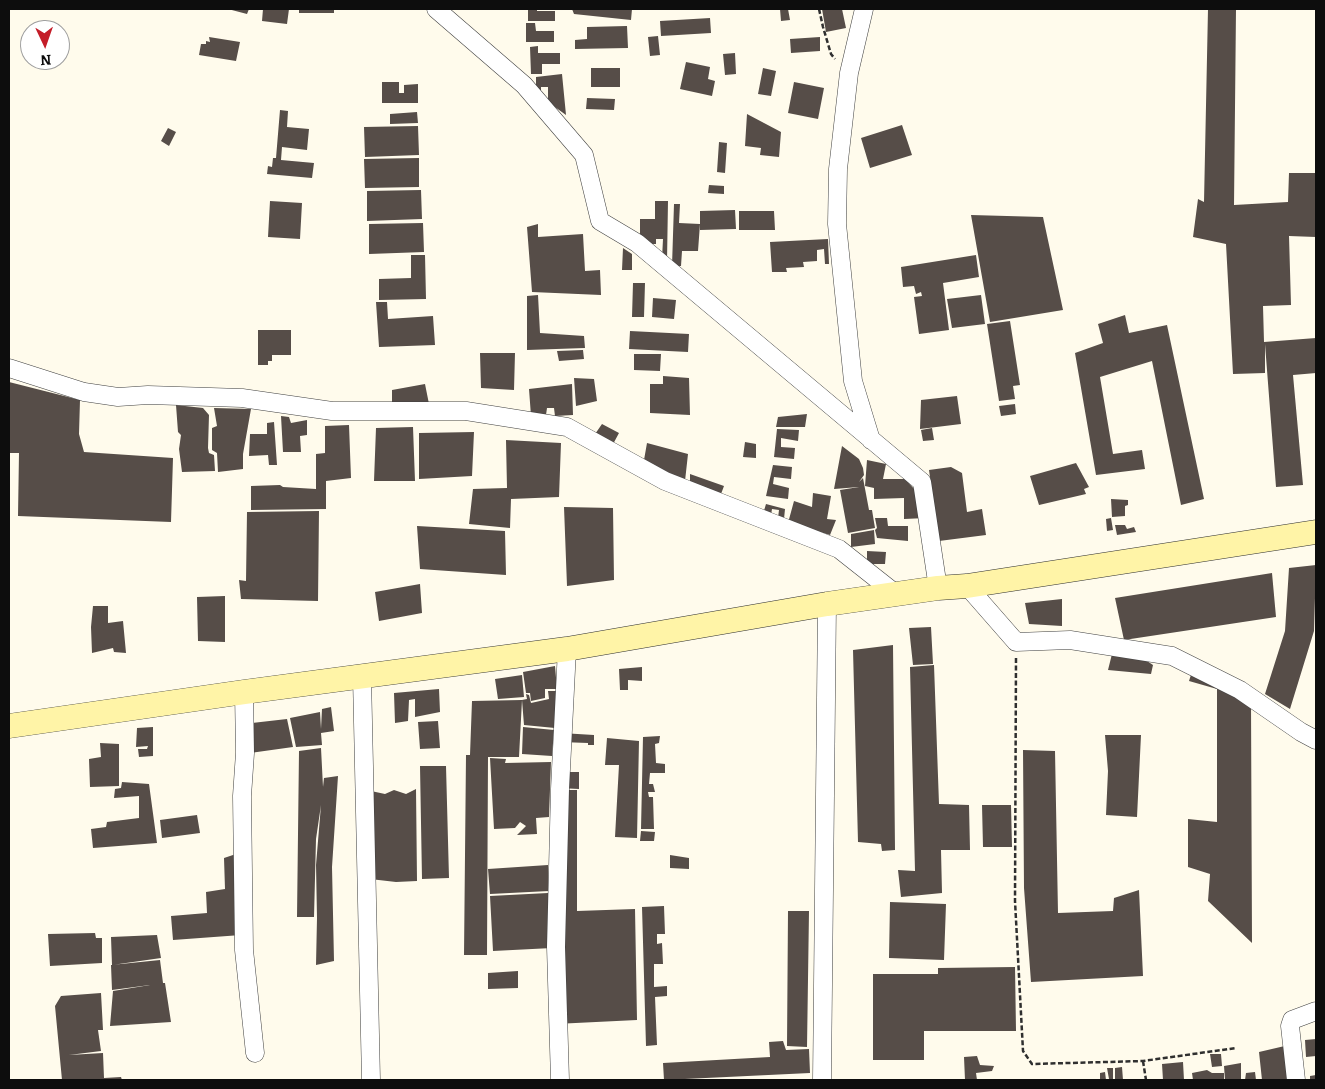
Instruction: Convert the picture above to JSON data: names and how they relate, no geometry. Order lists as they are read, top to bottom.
{
  "north": "bottom"
}
